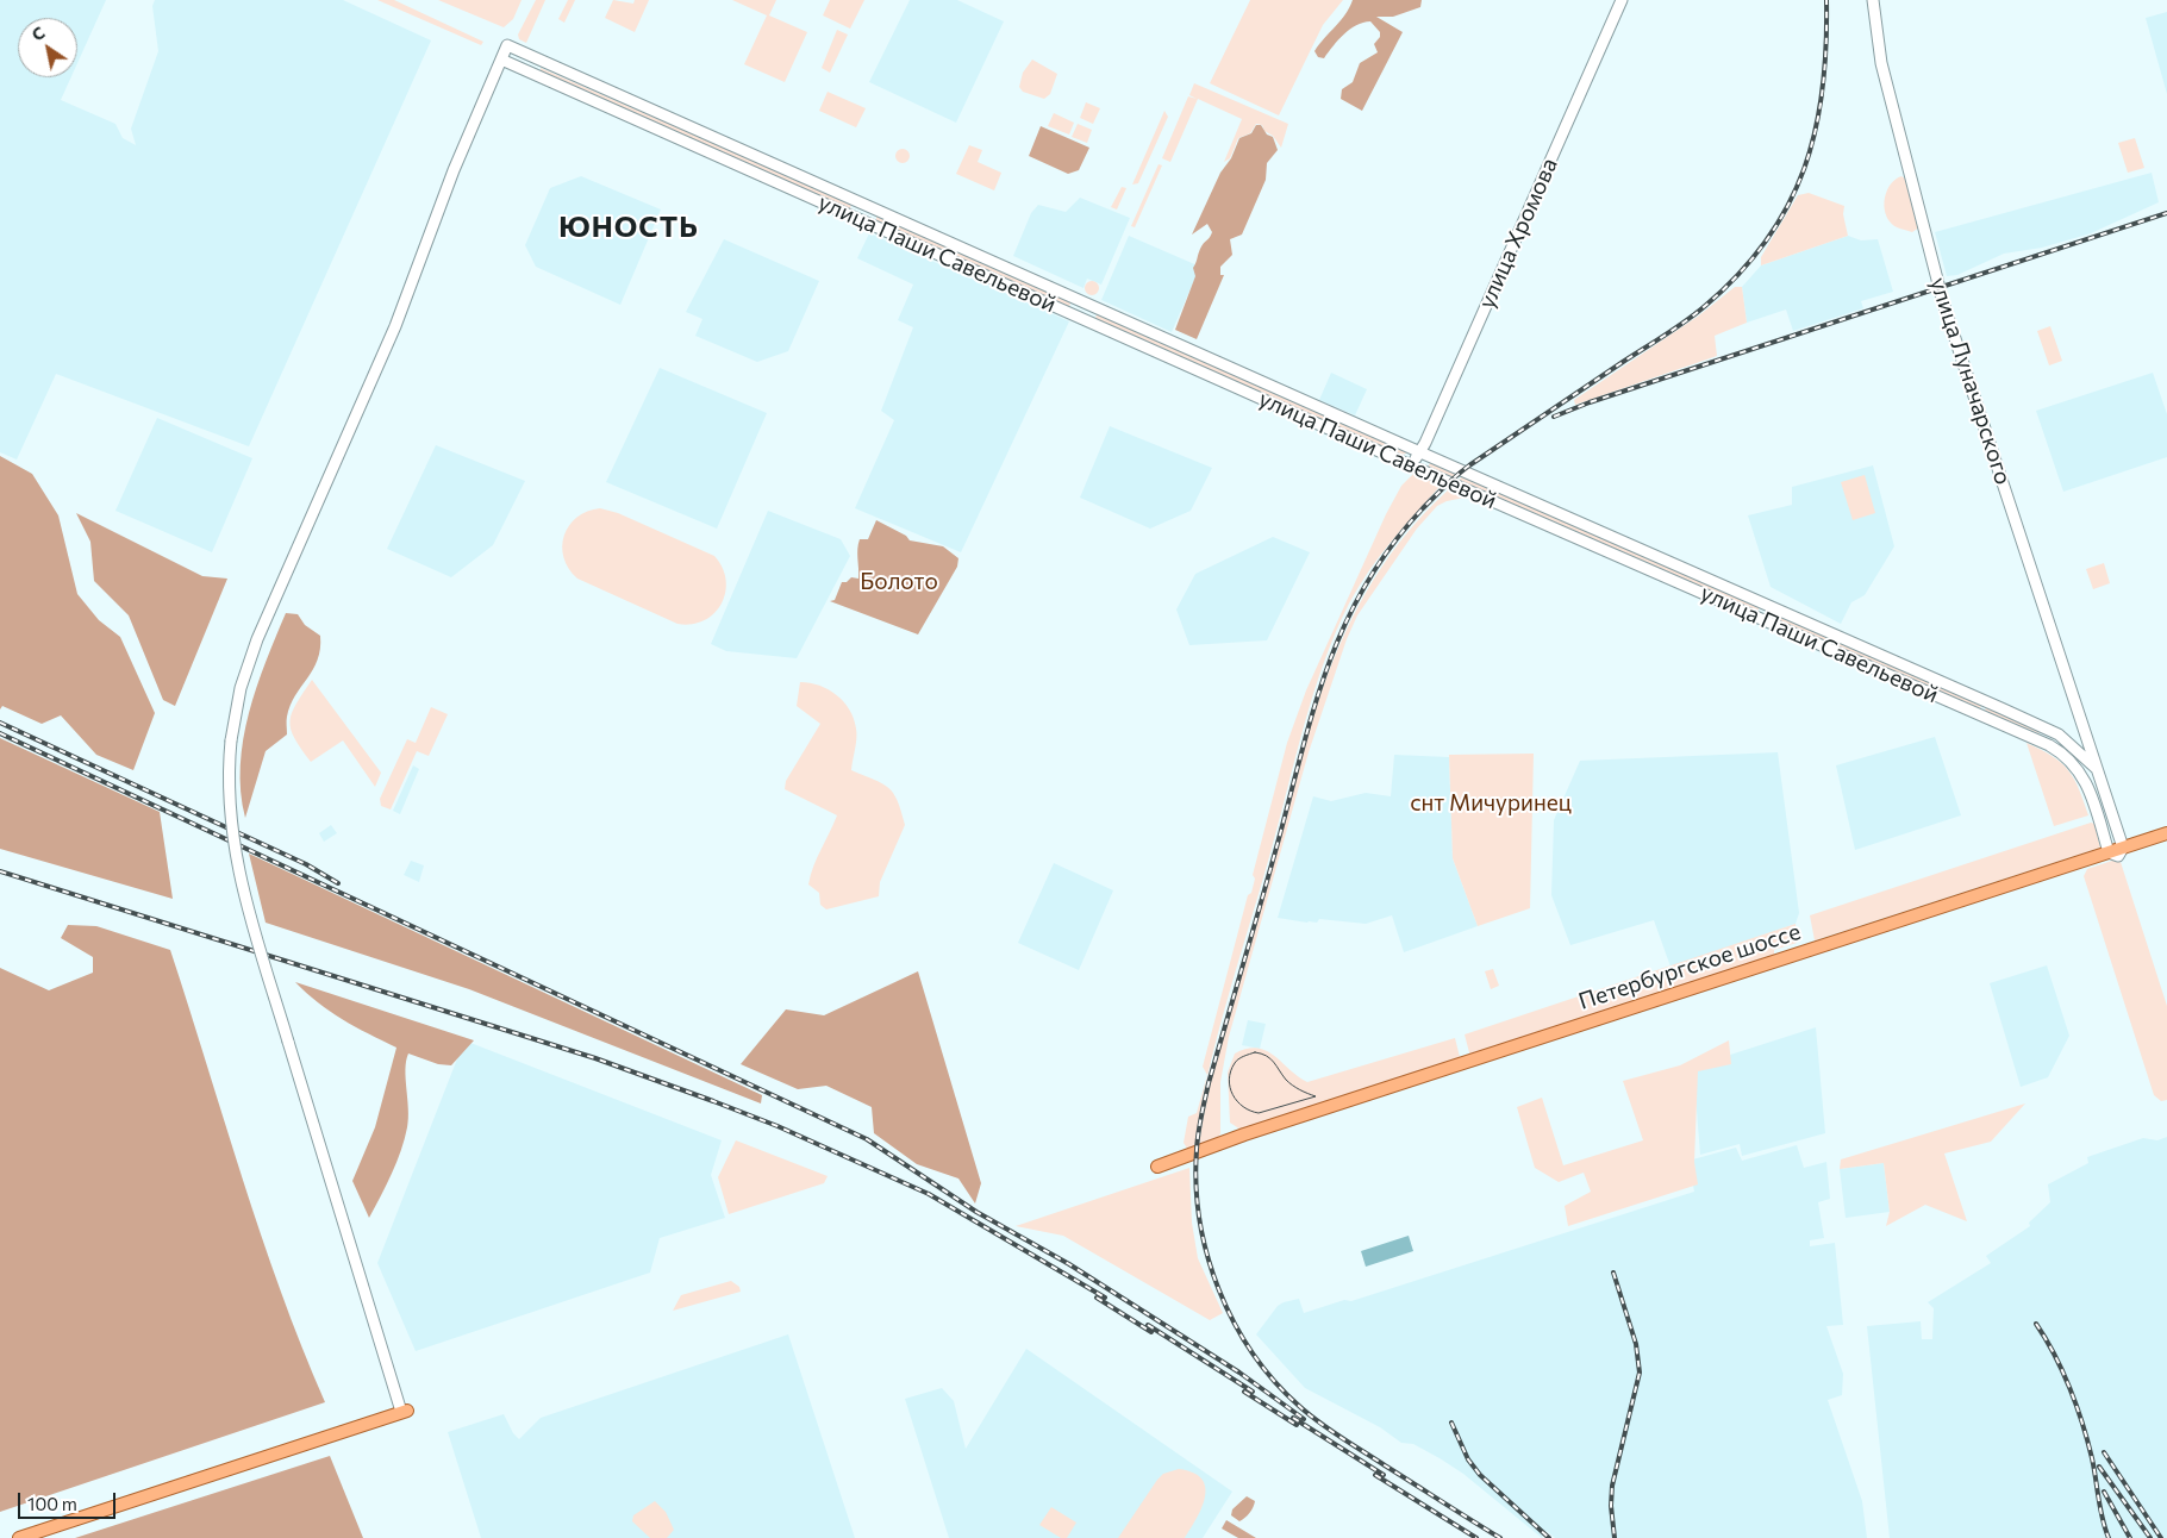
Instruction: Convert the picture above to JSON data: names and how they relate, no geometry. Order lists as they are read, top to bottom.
{
  "streets": {
    "main road": [
      "улица Хромова",
      "улица Паши Савельевой",
      "улица Луначарского",
      "Петербургское шоссе"
    ]
  },
  "crossings": [
    ["улица Хромова", "улица Паши Савельевой"],
    ["улица Паши Савельевой", "улица Луначарского"],
    ["улица Паши Савельевой", "Петербургское шоссе"]
  ],
  "districts": ["ЮНОСТЬ"],
  "parks": ["Болото", "снт Мичуринец"],
  "scale_bar": "100 m",
  "north": "top left"
}
